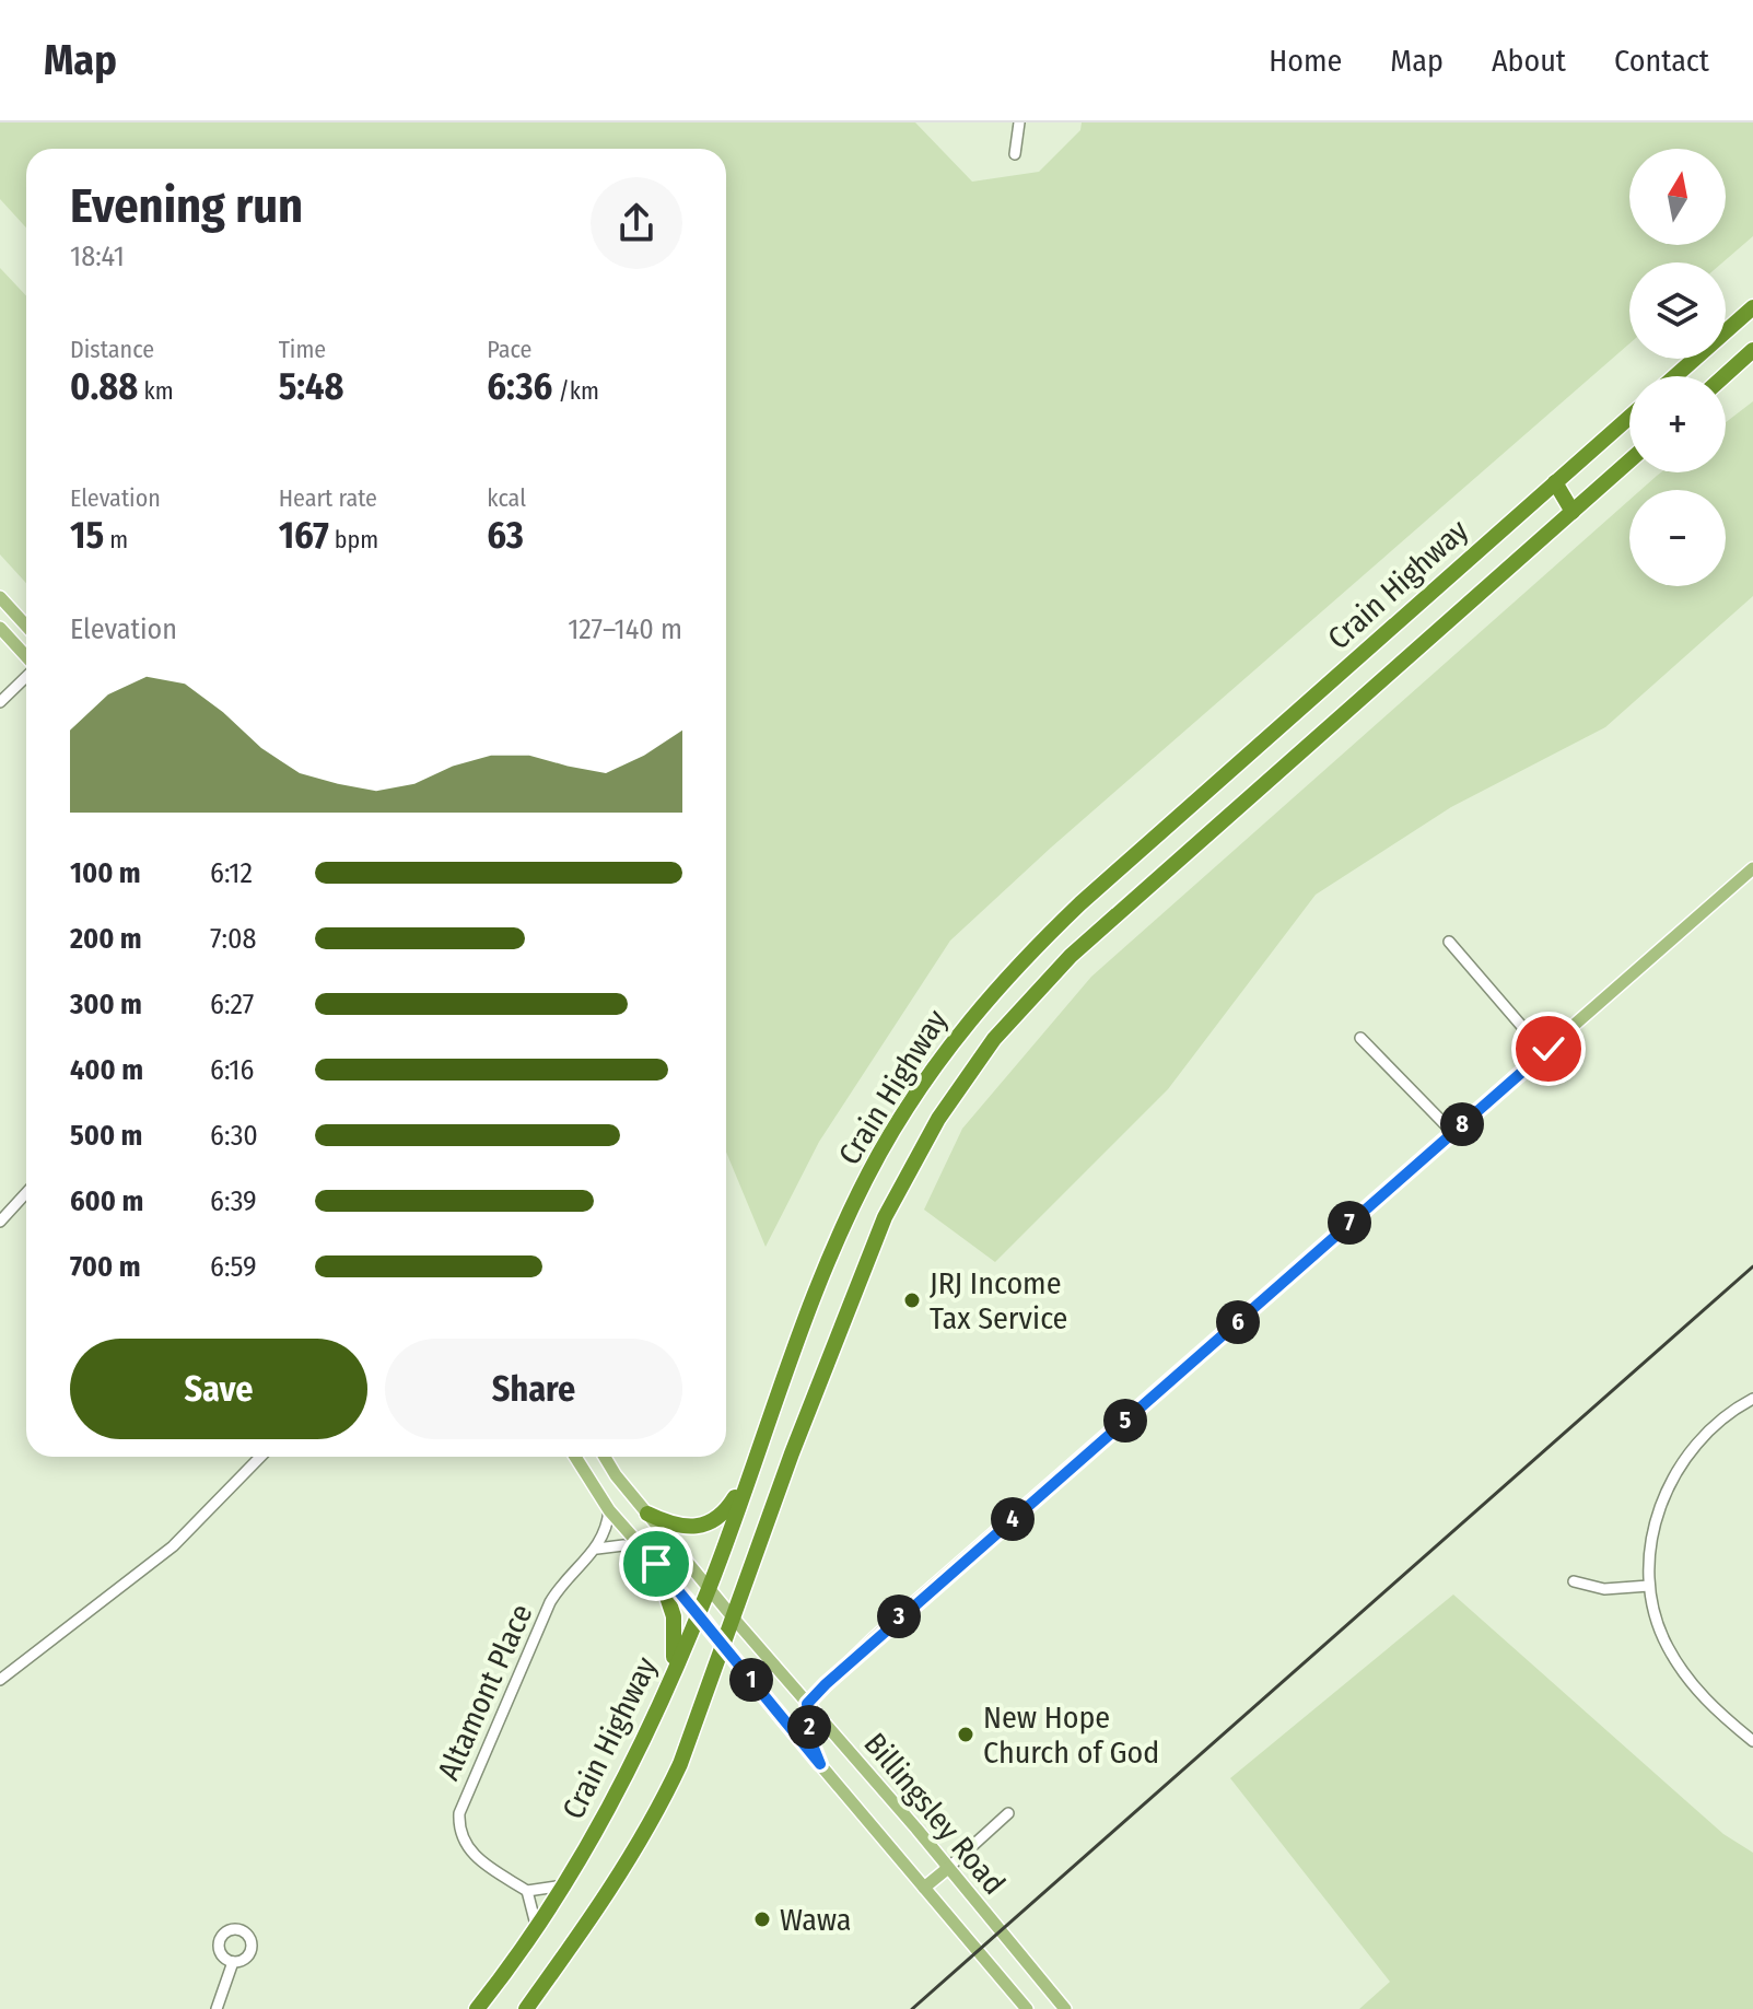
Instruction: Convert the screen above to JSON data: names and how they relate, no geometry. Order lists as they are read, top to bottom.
{
  "streets": {
    "highway": ["Crain Highway"],
    "main road": ["Billingsley Road"],
    "street": ["Altamont Place"]
  },
  "crossings": [
    ["Crain Highway", "Billingsley Road"],
    ["Altamont Place", "Billingsley Road"]
  ],
  "places": ["JRJ Income Tax Service", "New Hope Church of God", "Wawa"],
  "north": "top",
  "page": {
    "header": "Map",
    "nav": [
      "Home",
      "Map",
      "About",
      "Contact"
    ],
    "map_buttons": ["+", "−"],
    "heading": ["Evening run", "18:41"],
    "stats": [
      ["Distance", "0.88 km"],
      ["Time", "5:48"],
      ["Pace", "6:36 /km"],
      ["Elevation", "15 m"],
      ["Heart rate", "167 bpm"],
      ["kcal", "63"]
    ],
    "chart": ["Elevation", "127–140 m"],
    "list": [
      {
        "name": "100 m",
        "note": "6:12"
      },
      {
        "name": "200 m",
        "note": "7:08"
      },
      {
        "name": "300 m",
        "note": "6:27"
      },
      {
        "name": "400 m",
        "note": "6:16"
      },
      {
        "name": "500 m",
        "note": "6:30"
      },
      {
        "name": "600 m",
        "note": "6:39"
      },
      {
        "name": "700 m",
        "note": "6:59"
      }
    ],
    "pins": [
      "8",
      "7",
      "6",
      "5",
      "4",
      "3",
      "1",
      "2"
    ],
    "buttons": ["Save", "Share"]
  }
}
